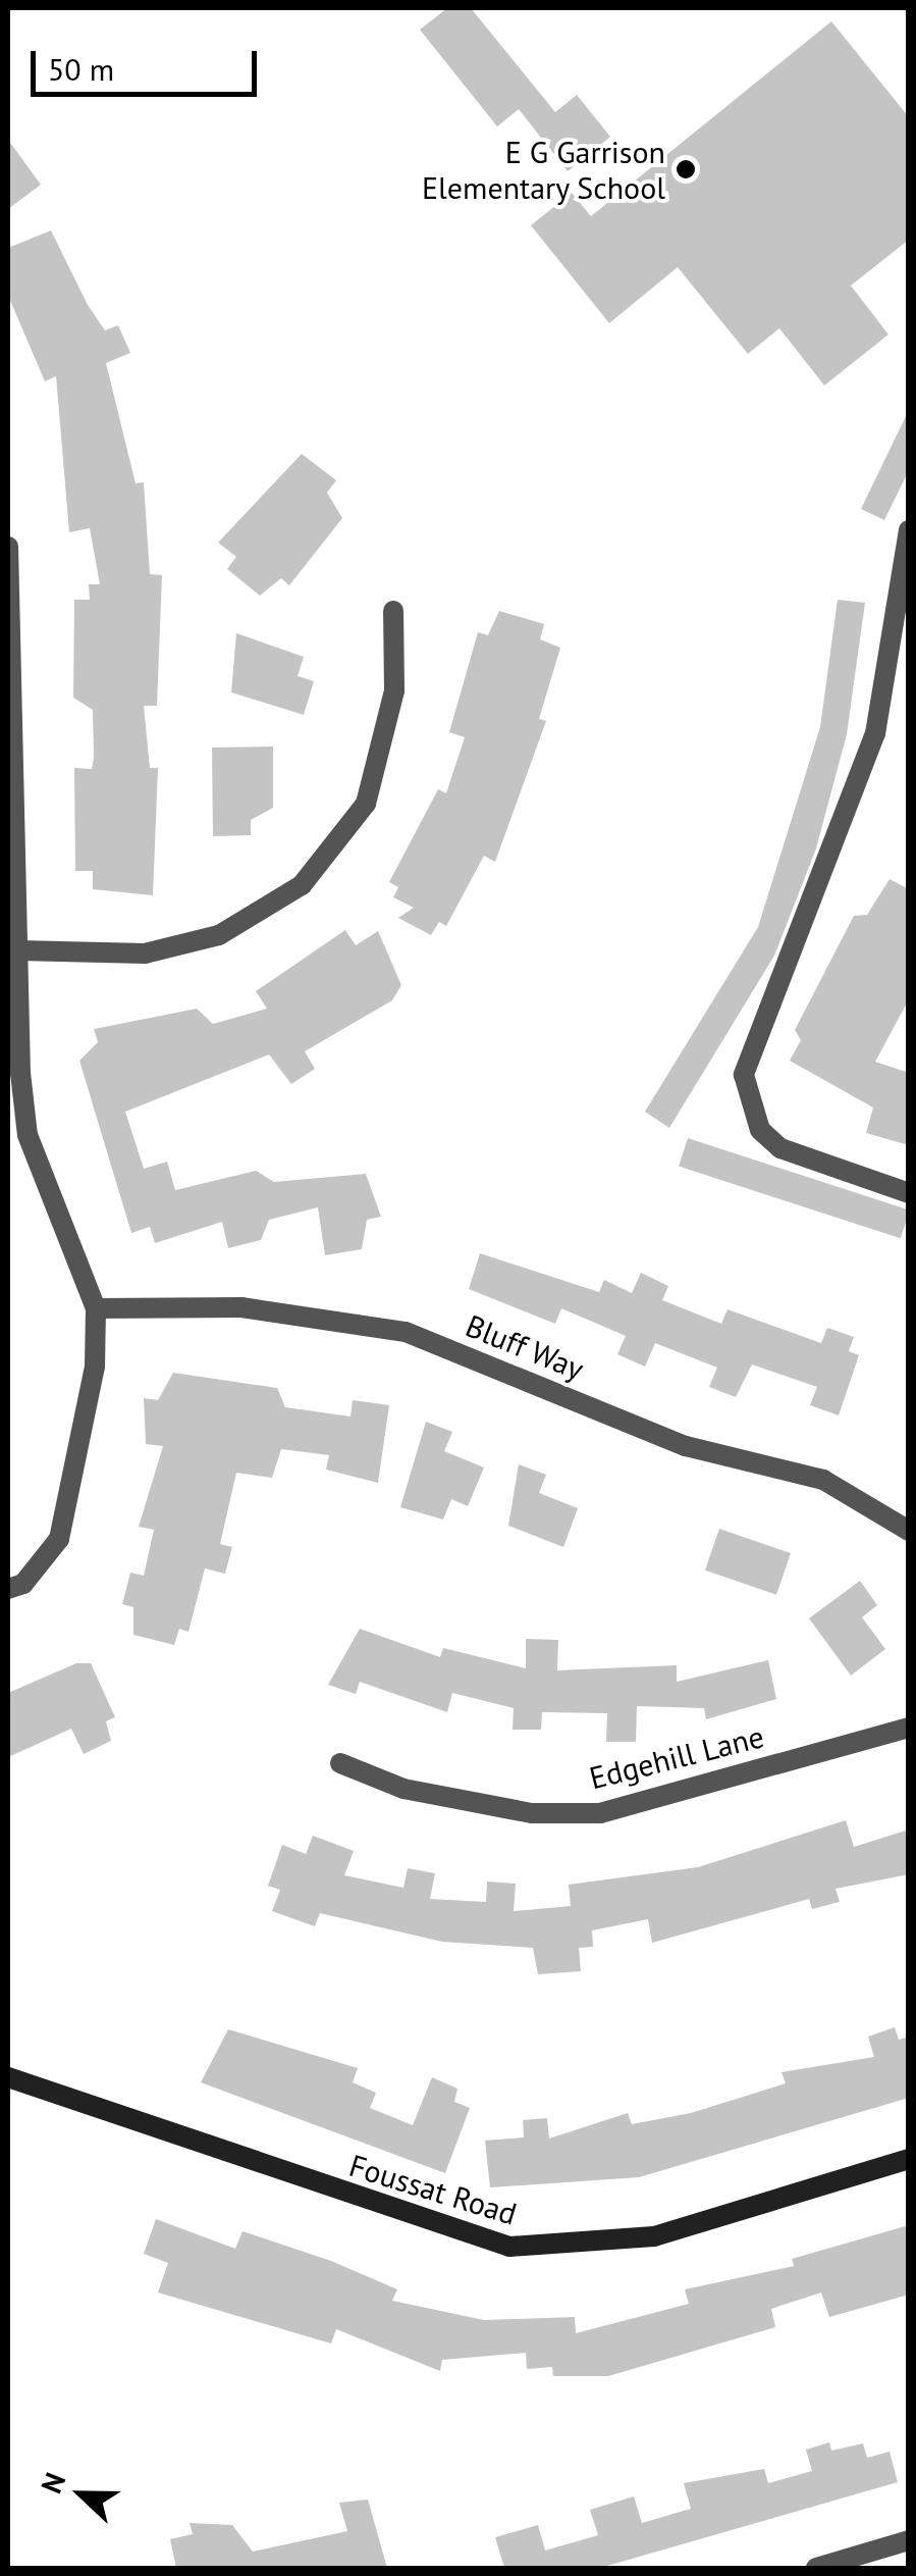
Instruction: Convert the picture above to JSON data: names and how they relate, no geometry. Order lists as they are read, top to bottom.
{
  "streets": {
    "main road": ["Foussat Road"],
    "street": ["Bluff Way", "Edgehill Lane"]
  },
  "places": ["E G Garrison Elementary School"],
  "scale_bar": "50 m",
  "north": "left"
}
